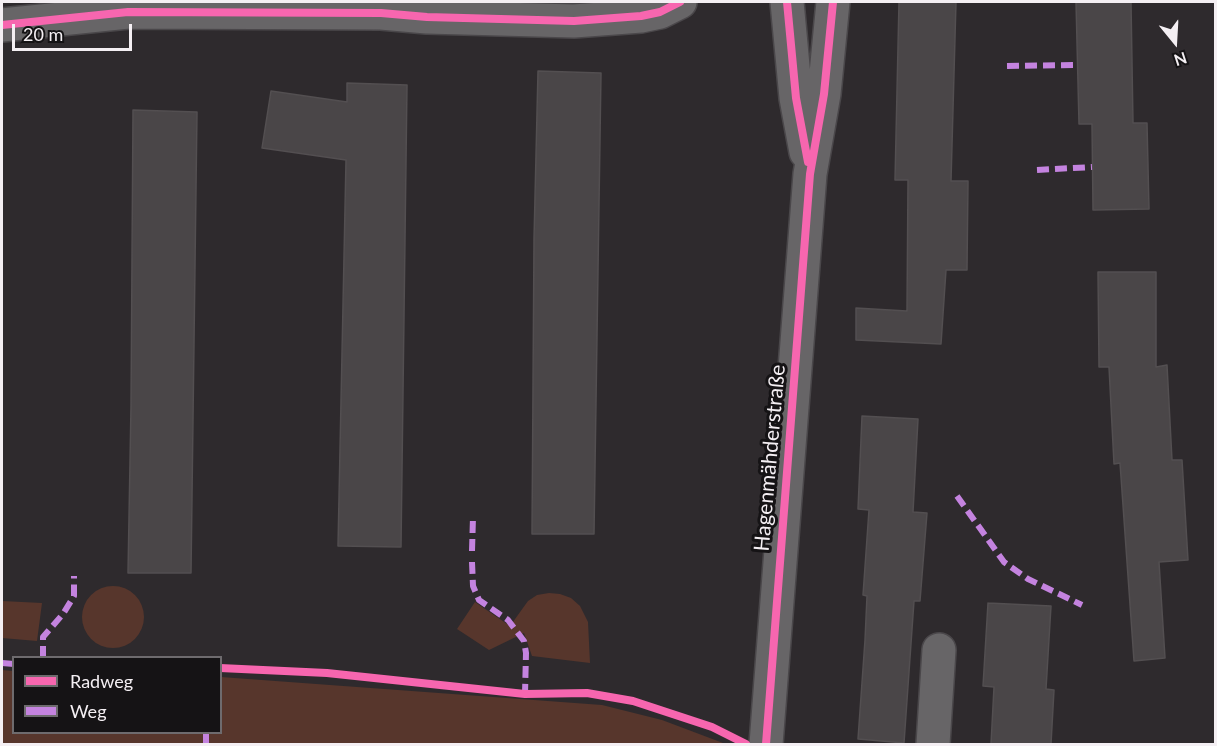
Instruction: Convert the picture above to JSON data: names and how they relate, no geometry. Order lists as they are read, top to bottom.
{
  "streets": {
    "street": ["Hagenmähderstraße"]
  },
  "legend": ["Radweg", "Weg"],
  "scale_bar": "20 m",
  "north": "bottom"
}
